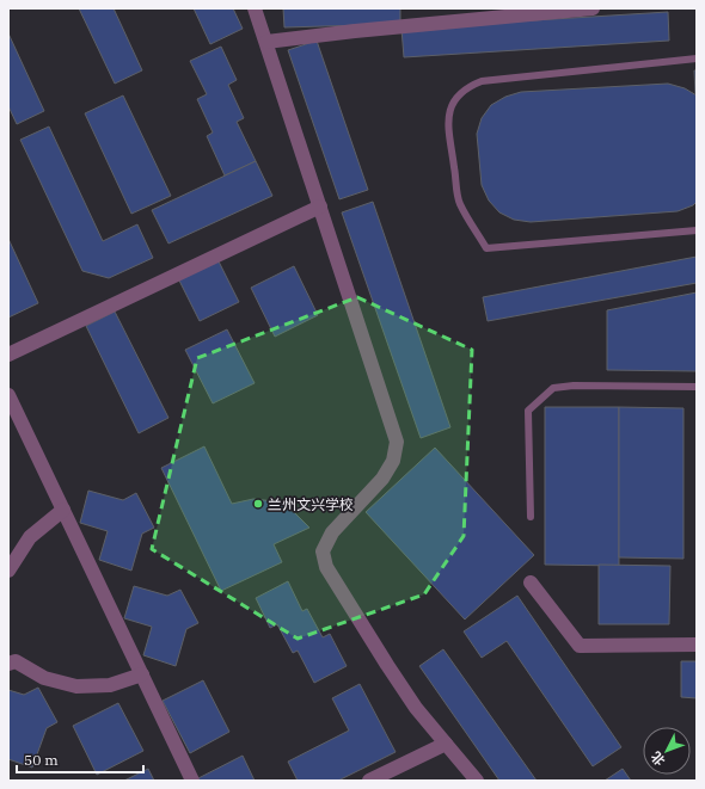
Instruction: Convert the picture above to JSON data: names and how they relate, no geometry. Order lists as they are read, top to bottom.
{
  "places": ["兰州文兴学校"],
  "scale_bar": "50 m",
  "north": "bottom left"
}
